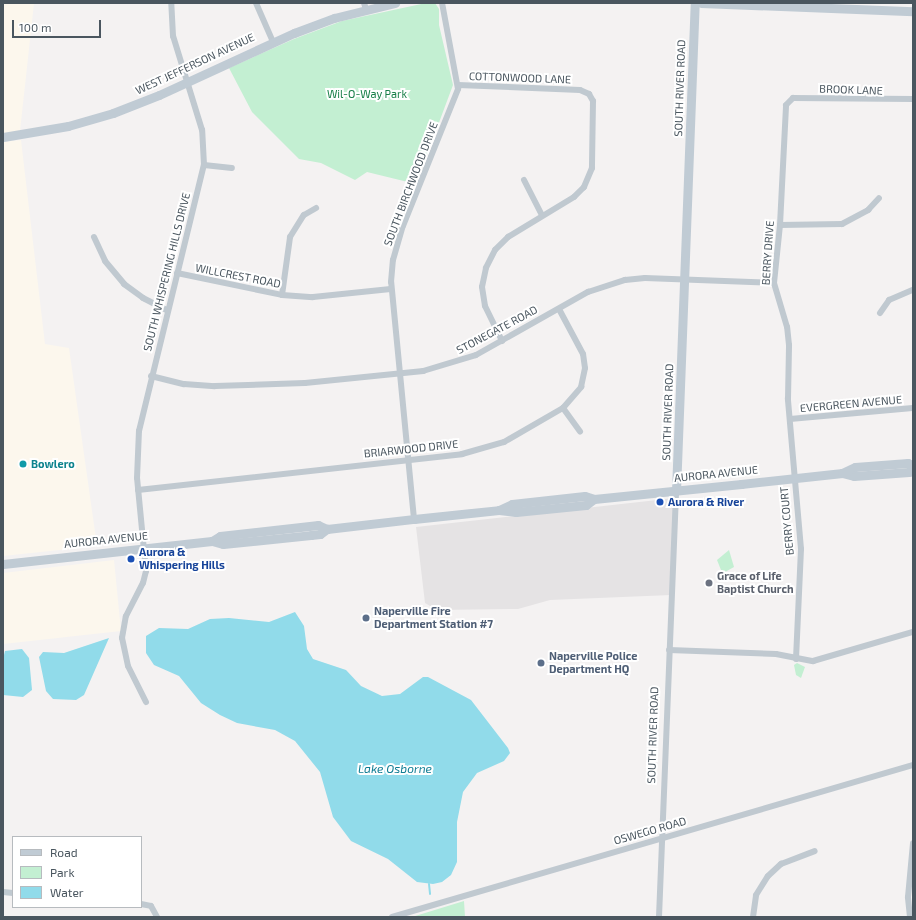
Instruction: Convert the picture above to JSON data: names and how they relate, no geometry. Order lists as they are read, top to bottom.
{
  "streets": {
    "street": [
      "WEST JEFFERSON AVENUE",
      "COTTONWOOD LANE",
      "SOUTH RIVER ROAD",
      "BROOK LANE",
      "SOUTH BIRCHWOOD DRIVE",
      "BERRY DRIVE",
      "SOUTH WHISPERING HILLS DRIVE",
      "WILLCREST ROAD",
      "STONEGATE ROAD",
      "EVERGREEN AVENUE",
      "BRIARWOOD DRIVE",
      "AURORA AVENUE",
      "BERRY COURT",
      "OSWEGO ROAD"
    ]
  },
  "crossings": [
    ["WEST JEFFERSON AVENUE", "SOUTH WHISPERING HILLS DRIVE"],
    ["COTTONWOOD LANE", "SOUTH BIRCHWOOD DRIVE"],
    ["COTTONWOOD LANE", "STONEGATE ROAD"],
    ["SOUTH RIVER ROAD", "STONEGATE ROAD"],
    ["SOUTH RIVER ROAD", "AURORA AVENUE"],
    ["SOUTH RIVER ROAD", "OSWEGO ROAD"],
    ["BROOK LANE", "BERRY DRIVE"],
    ["SOUTH BIRCHWOOD DRIVE", "WILLCREST ROAD"],
    ["SOUTH BIRCHWOOD DRIVE", "STONEGATE ROAD"],
    ["SOUTH BIRCHWOOD DRIVE", "BRIARWOOD DRIVE"],
    ["SOUTH BIRCHWOOD DRIVE", "AURORA AVENUE"],
    ["BERRY DRIVE", "STONEGATE ROAD"],
    ["BERRY DRIVE", "EVERGREEN AVENUE"],
    ["BERRY DRIVE", "AURORA AVENUE"],
    ["BERRY DRIVE", "BERRY COURT"],
    ["SOUTH WHISPERING HILLS DRIVE", "WILLCREST ROAD"],
    ["SOUTH WHISPERING HILLS DRIVE", "STONEGATE ROAD"],
    ["SOUTH WHISPERING HILLS DRIVE", "BRIARWOOD DRIVE"],
    ["SOUTH WHISPERING HILLS DRIVE", "AURORA AVENUE"],
    ["STONEGATE ROAD", "BRIARWOOD DRIVE"],
    ["AURORA AVENUE", "BERRY COURT"]
  ],
  "water": ["Lake Osborne"],
  "parks": ["Wil-O-Way Park"],
  "places": [
    "Bowlero",
    "Aurora & River",
    "Aurora & Whispering Hills",
    "Grace of Life Baptist Church",
    "Naperville Fire Department Station #7",
    "Naperville Police Department HQ"
  ],
  "legend": ["Road", "Park", "Water"],
  "scale_bar": "100 m"
}
